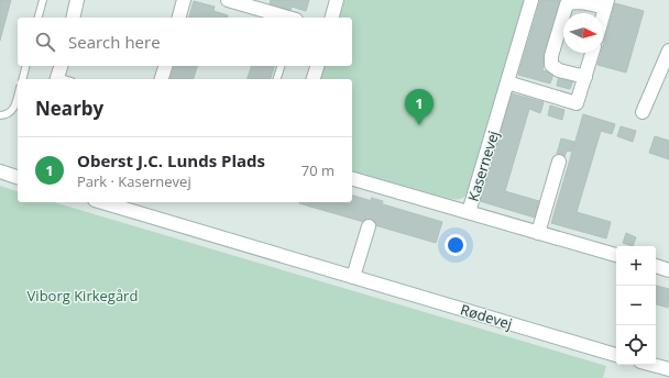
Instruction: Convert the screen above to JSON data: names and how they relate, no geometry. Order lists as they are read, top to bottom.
{
  "streets": {
    "street": ["Kasernevej", "Rødevej"]
  },
  "parks": ["Viborg Kirkegård"],
  "north": "right",
  "page": {
    "search": "Search here",
    "heading": "Nearby",
    "pins": "1",
    "list": [
      {
        "mark": "1",
        "name": "Oberst J.C. Lunds Plads",
        "note": "Park · Kasernevej",
        "value": "70 m"
      }
    ],
    "map_buttons": ["+", "−"]
  }
}
